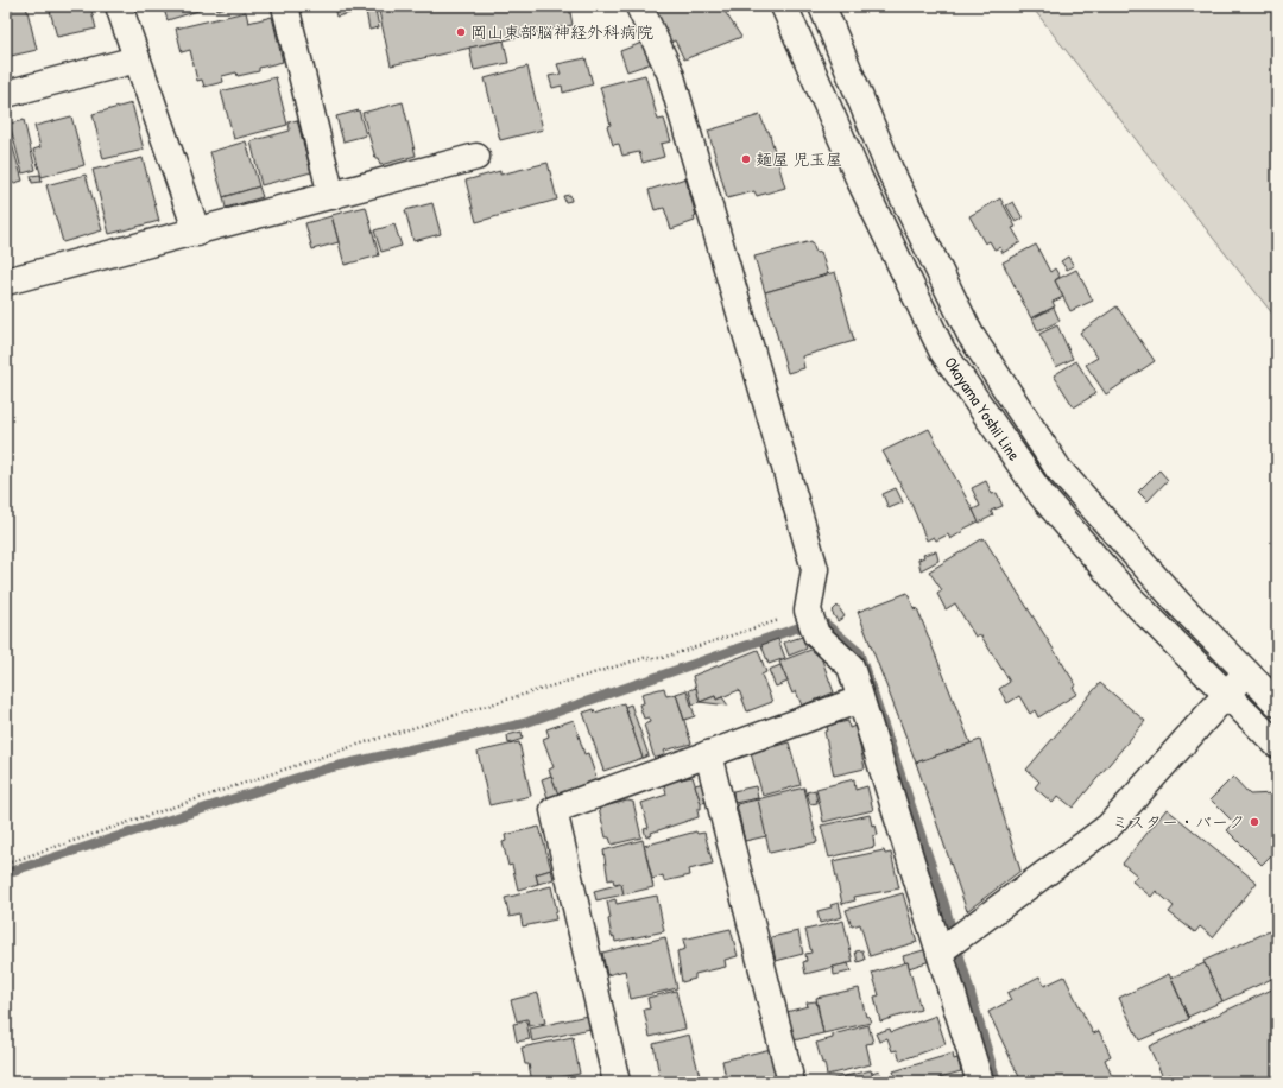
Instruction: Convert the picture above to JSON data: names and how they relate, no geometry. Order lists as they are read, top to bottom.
{
  "streets": {
    "street": ["Okayama Yoshii Line"]
  },
  "places": ["岡山東部脳神経外科病院", "麺屋 児玉屋", "ミスター・バーク"]
}
